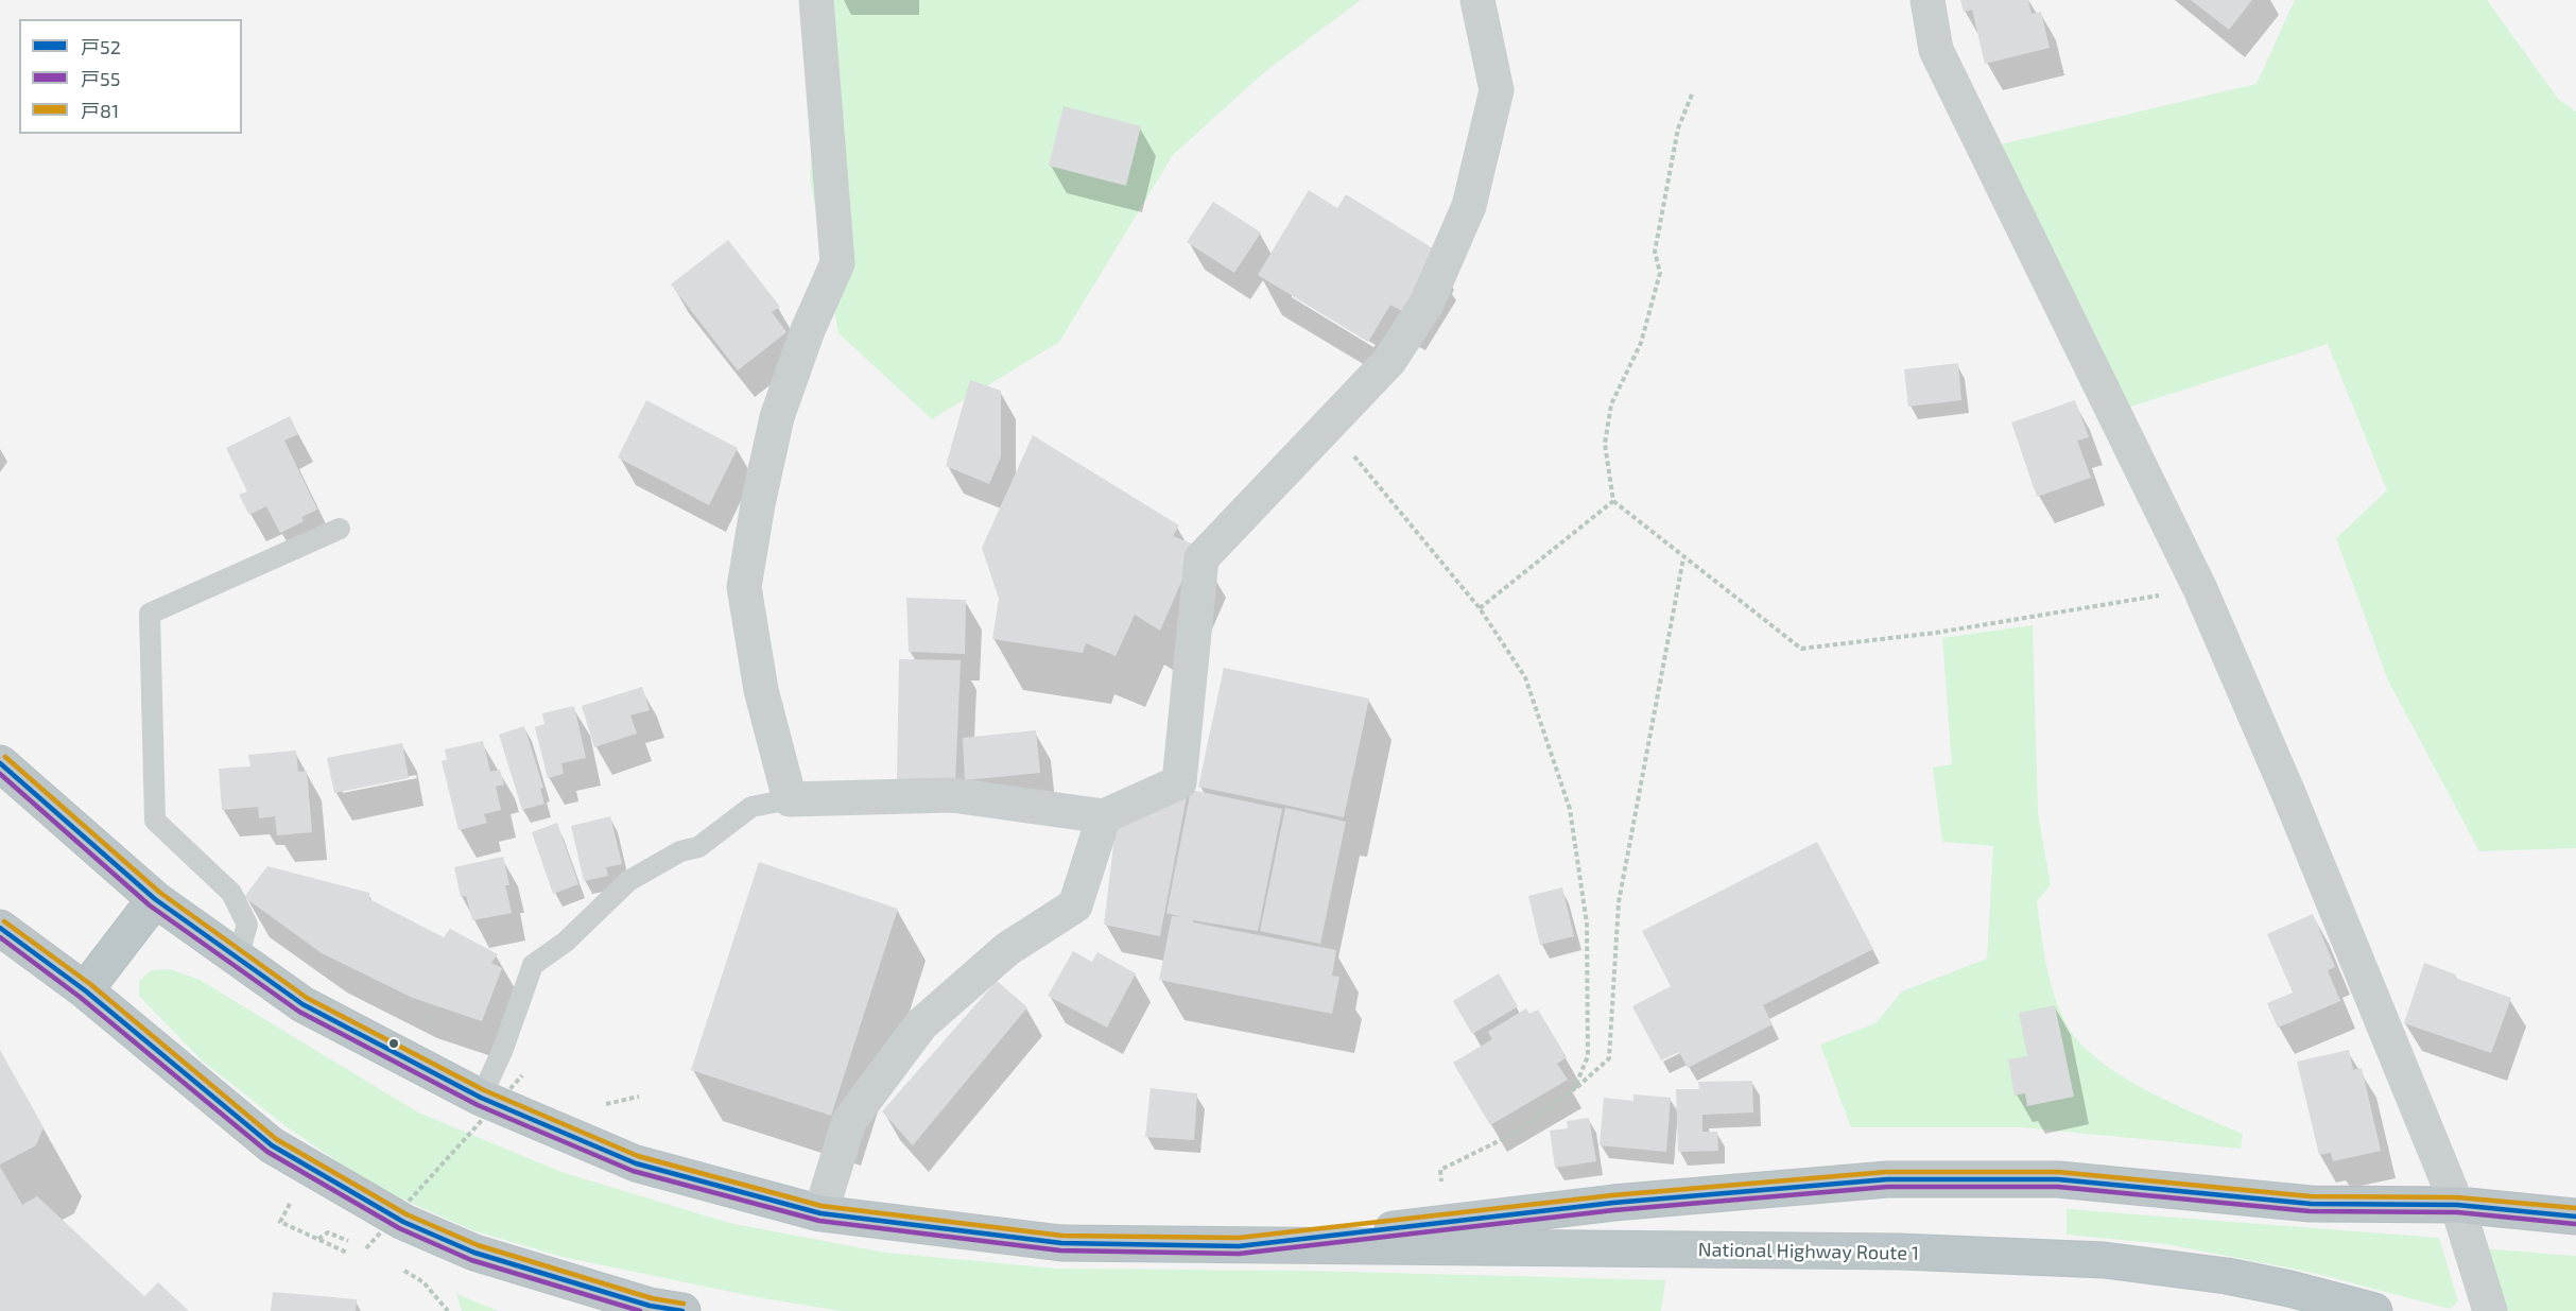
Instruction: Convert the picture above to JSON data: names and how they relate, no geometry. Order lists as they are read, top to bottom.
{
  "streets": {
    "highway": ["National Highway Route 1"]
  },
  "lines": ["transit line 戸81", "transit line 戸52", "transit line 戸55"],
  "legend": ["戸52", "戸55", "戸81"]
}
